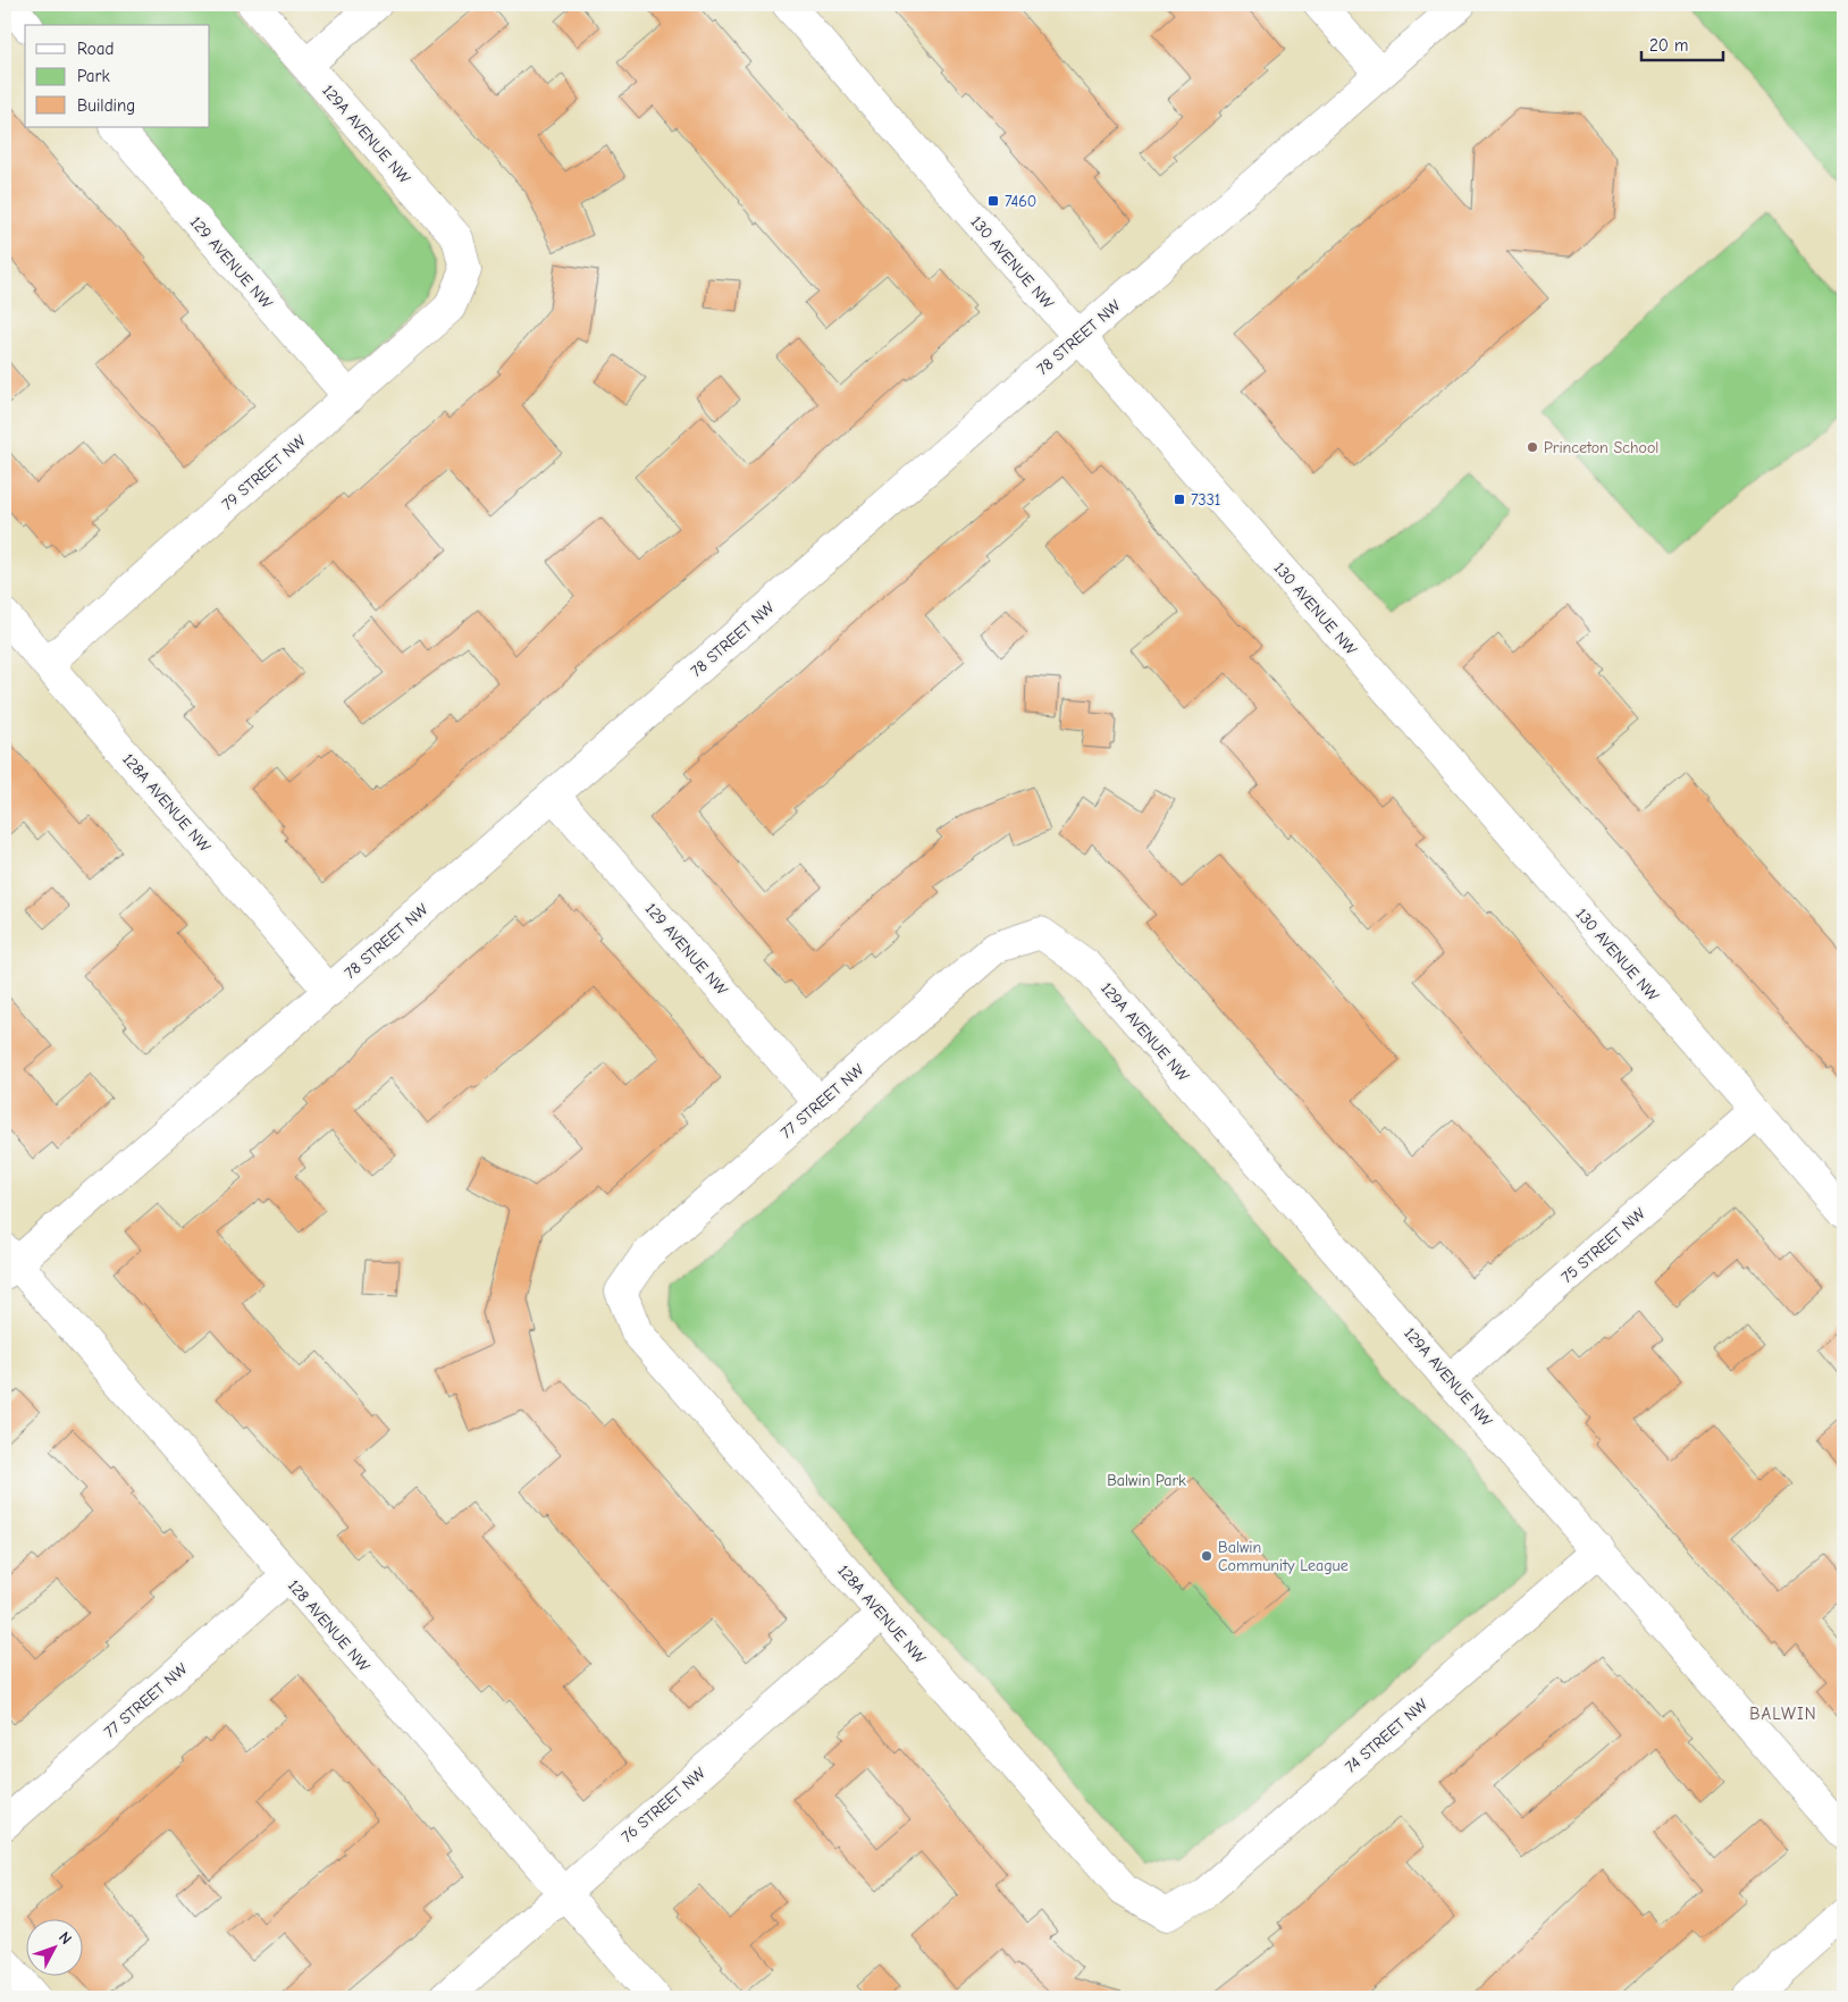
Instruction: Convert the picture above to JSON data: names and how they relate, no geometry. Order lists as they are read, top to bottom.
{
  "streets": {
    "street": [
      "129A AVENUE NW",
      "129 AVENUE NW",
      "130 AVENUE NW",
      "78 STREET NW",
      "79 STREET NW",
      "128A AVENUE NW",
      "77 STREET NW",
      "75 STREET NW",
      "128 AVENUE NW",
      "74 STREET NW",
      "76 STREET NW"
    ]
  },
  "crossings": [
    ["129A AVENUE NW", "79 STREET NW"],
    ["129A AVENUE NW", "77 STREET NW"],
    ["129A AVENUE NW", "75 STREET NW"],
    ["129A AVENUE NW", "74 STREET NW"],
    ["129 AVENUE NW", "78 STREET NW"],
    ["129 AVENUE NW", "79 STREET NW"],
    ["129 AVENUE NW", "77 STREET NW"],
    ["130 AVENUE NW", "78 STREET NW"],
    ["130 AVENUE NW", "75 STREET NW"],
    ["78 STREET NW", "128A AVENUE NW"],
    ["78 STREET NW", "128 AVENUE NW"],
    ["79 STREET NW", "128A AVENUE NW"],
    ["128A AVENUE NW", "77 STREET NW"],
    ["128A AVENUE NW", "74 STREET NW"],
    ["128A AVENUE NW", "76 STREET NW"],
    ["77 STREET NW", "128 AVENUE NW"],
    ["128 AVENUE NW", "76 STREET NW"]
  ],
  "districts": ["BALWIN"],
  "parks": ["Balwin Park"],
  "places": {
    "transit": ["7460", "7331"],
    "other": ["Princeton School", "Balwin Community League"]
  },
  "legend": ["Road", "Park", "Building"],
  "scale_bar": "20 m",
  "north": "top right"
}
